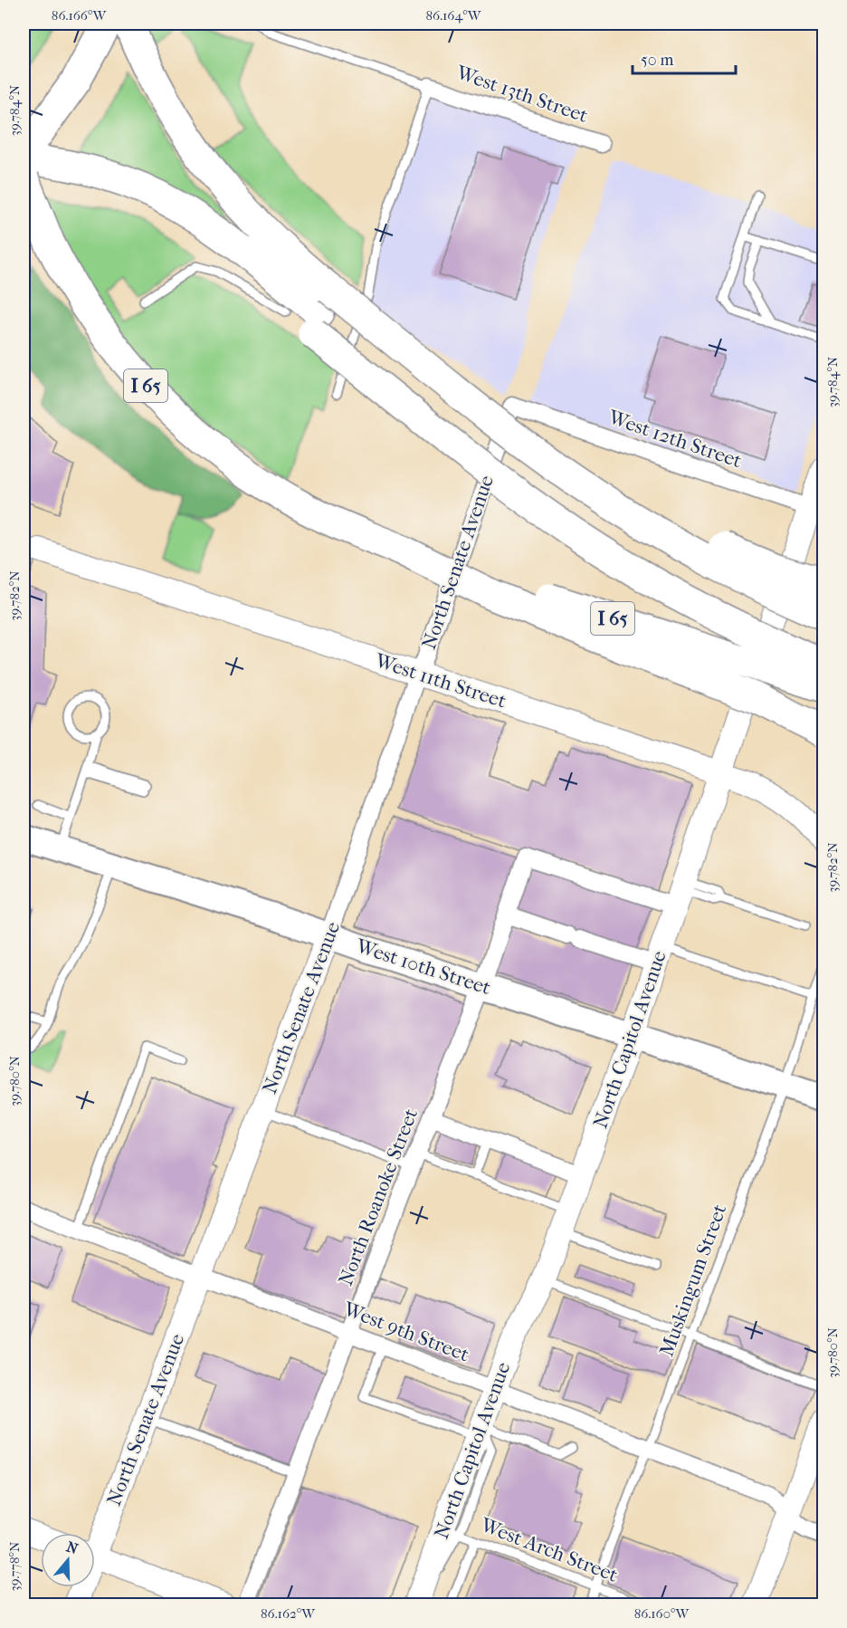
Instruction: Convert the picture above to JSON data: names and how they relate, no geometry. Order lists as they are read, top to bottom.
{
  "streets": {
    "highway": ["I 65"],
    "main road": [
      "North Senate Avenue",
      "West 11th Street",
      "West 10th Street",
      "North Capitol Avenue"
    ],
    "street": [
      "West 13th Street",
      "West 12th Street",
      "North Roanoke Street",
      "West 9th Street"
    ],
    "lane": ["Muskingum Street", "West Arch Street"]
  },
  "crossings": [
    ["West 12th Street", "North Senate Avenue"],
    ["West 12th Street", "North Capitol Avenue"],
    ["North Senate Avenue", "West 11th Street"],
    ["North Senate Avenue", "West 10th Street"],
    ["North Senate Avenue", "West 9th Street"],
    ["West 11th Street", "North Capitol Avenue"],
    ["West 10th Street", "North Capitol Avenue"],
    ["West 10th Street", "North Roanoke Street"],
    ["West 10th Street", "Muskingum Street"],
    ["North Capitol Avenue", "North Roanoke Street"],
    ["North Capitol Avenue", "West 9th Street"],
    ["North Capitol Avenue", "West Arch Street"],
    ["North Roanoke Street", "West 9th Street"],
    ["Muskingum Street", "West 9th Street"],
    ["Muskingum Street", "West Arch Street"]
  ],
  "scale_bar": "50 m",
  "north": "top",
  "coordinates": [
    "86.166°W",
    "86.164°W",
    "39.784°N",
    "39.782°N",
    "39.780°N",
    "39.778°N",
    "86.162°W",
    "86.160°W"
  ]
}
